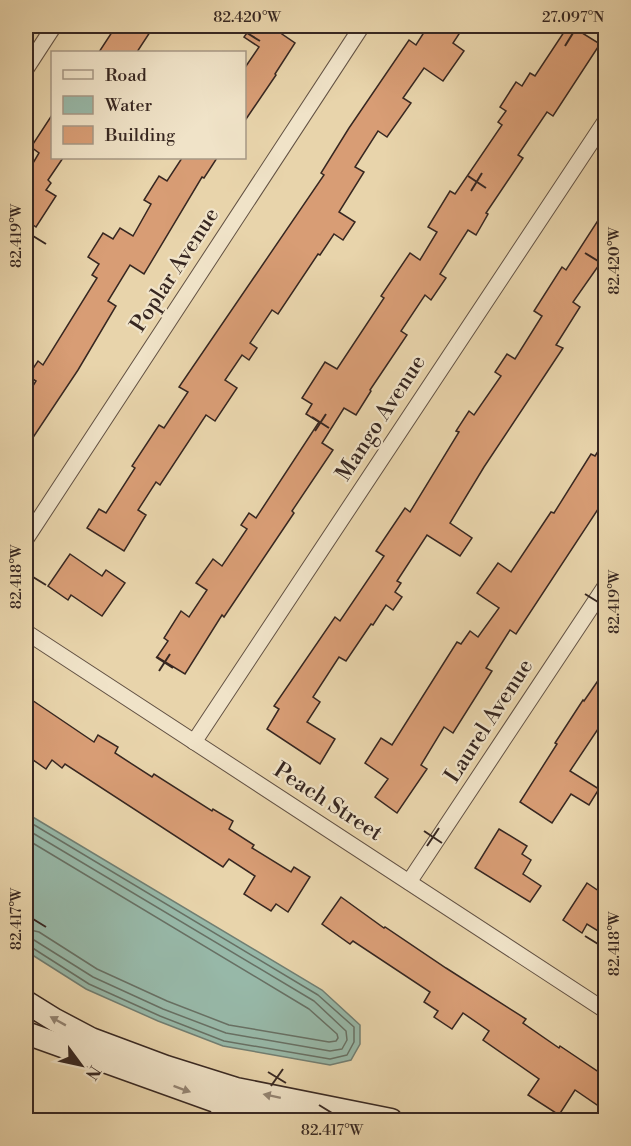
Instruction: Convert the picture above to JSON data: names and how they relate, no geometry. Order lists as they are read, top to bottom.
{
  "streets": {
    "street": [
      "Poplar Avenue",
      "Mango Avenue",
      "Laurel Avenue",
      "Peach Street"
    ]
  },
  "crossings": [
    ["Mango Avenue", "Peach Street"],
    ["Laurel Avenue", "Peach Street"]
  ],
  "legend": ["Road", "Water", "Building"],
  "north": "bottom right",
  "coordinates": [
    "82.420°W",
    "27.097°N",
    "82.419°W",
    "82.418°W",
    "82.417°W"
  ]
}
